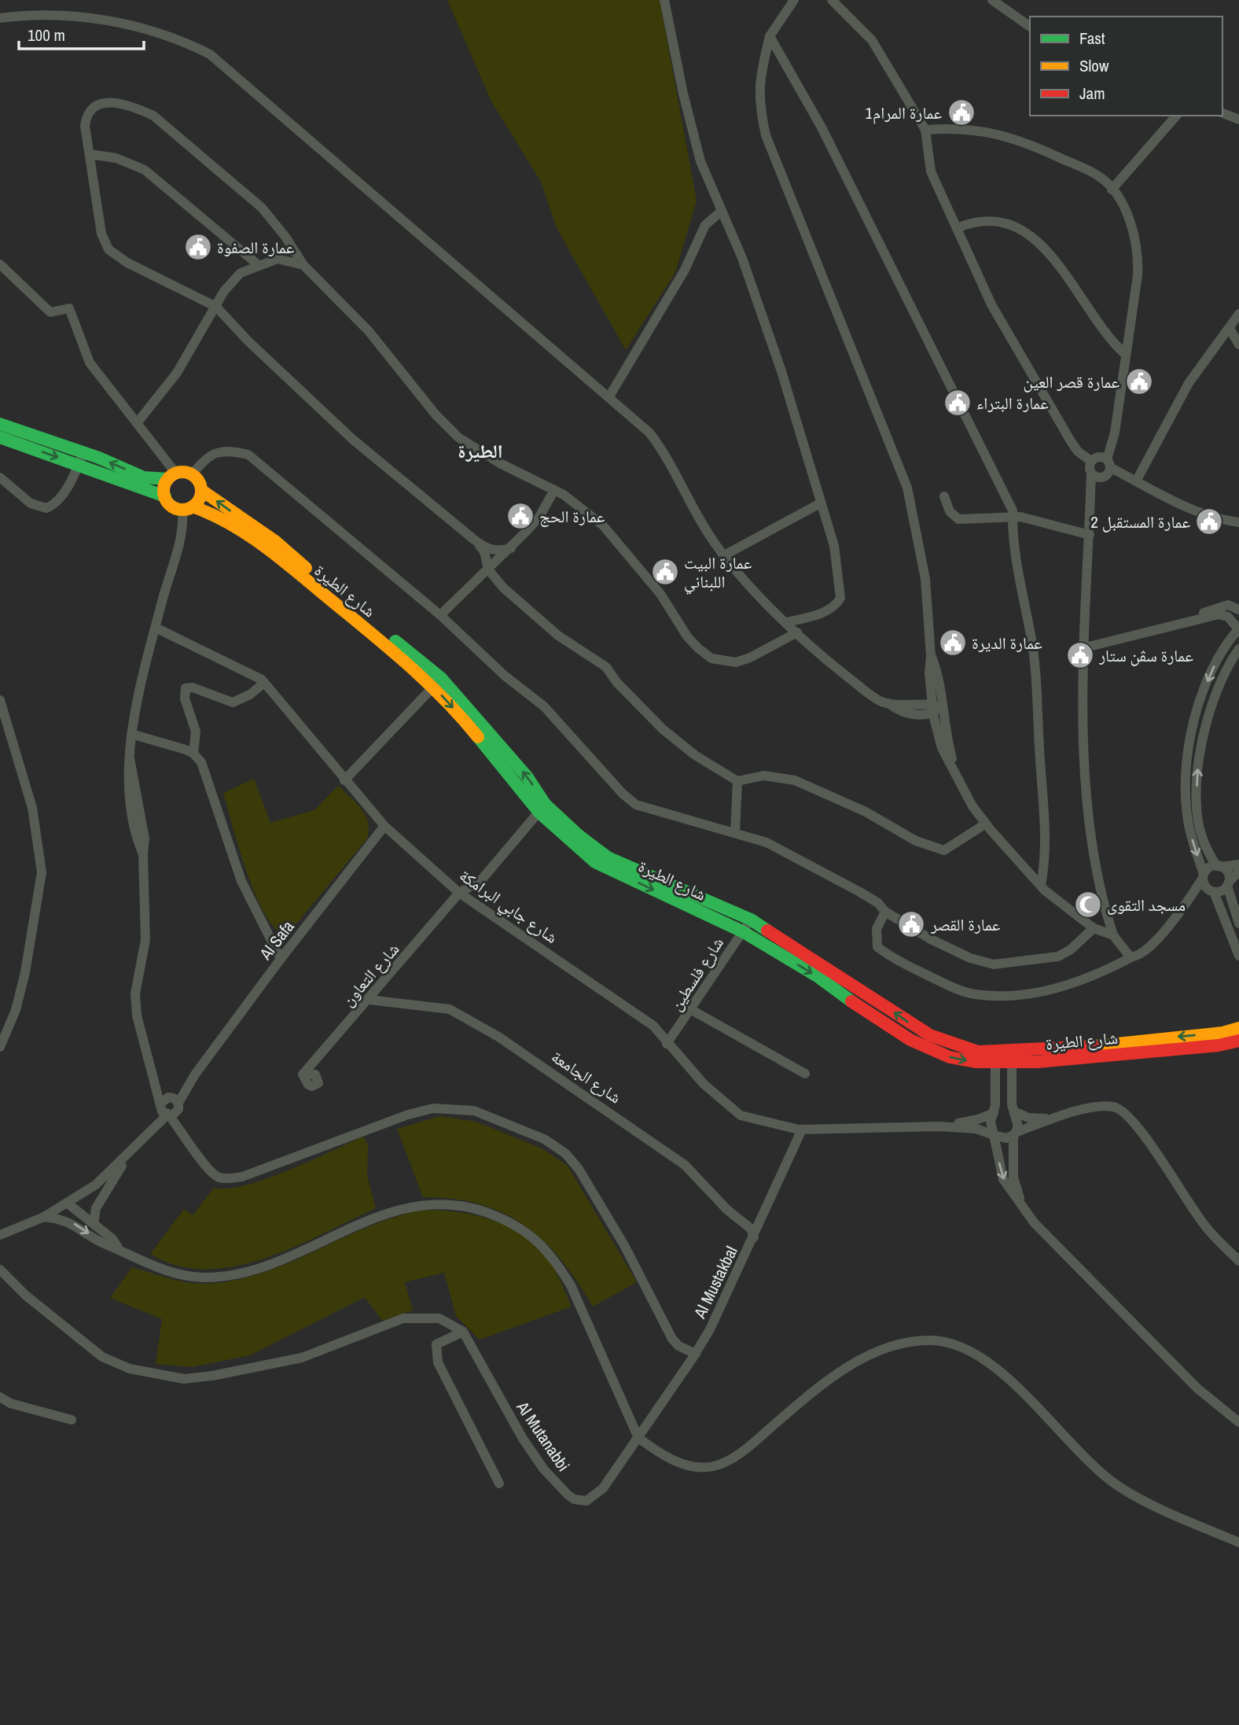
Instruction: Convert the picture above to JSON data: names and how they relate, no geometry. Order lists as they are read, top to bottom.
{
  "streets": {
    "main road": ["شارع الطيرة"],
    "street": [
      "شارع جابي البرامكة",
      "Al Safa",
      "شارع فلسطين",
      "شارع التعاون",
      "شارع الجامعة",
      "Al Mustakbal",
      "Al Mutanabbi"
    ]
  },
  "crossings": [
    ["شارع الطيرة", "شارع فلسطين"],
    ["شارع الطيرة", "شارع التعاون"],
    ["شارع جابي البرامكة", "Al Safa"],
    ["شارع جابي البرامكة", "شارع فلسطين"],
    ["شارع جابي البرامكة", "شارع التعاون"],
    ["شارع جابي البرامكة", "Al Mustakbal"],
    ["شارع التعاون", "شارع الجامعة"],
    ["شارع الجامعة", "Al Mustakbal"],
    ["Al Mustakbal", "Al Mutanabbi"]
  ],
  "districts": ["الطيرة"],
  "places": {
    "public building": [
      "عمارة المرام1",
      "عمارة الصفوة",
      "عمارة قصر العين",
      "عمارة البتراء",
      "عمارة الحج",
      "عمارة المستقبل 2",
      "عمارة البيت اللبناني",
      "عمارة الديرة",
      "عمارة سڤن ستار",
      "عمارة القصر"
    ],
    "mosque": ["مسجد التقوى"]
  },
  "legend": ["Fast", "Slow", "Jam"],
  "scale_bar": "100 m"
}
